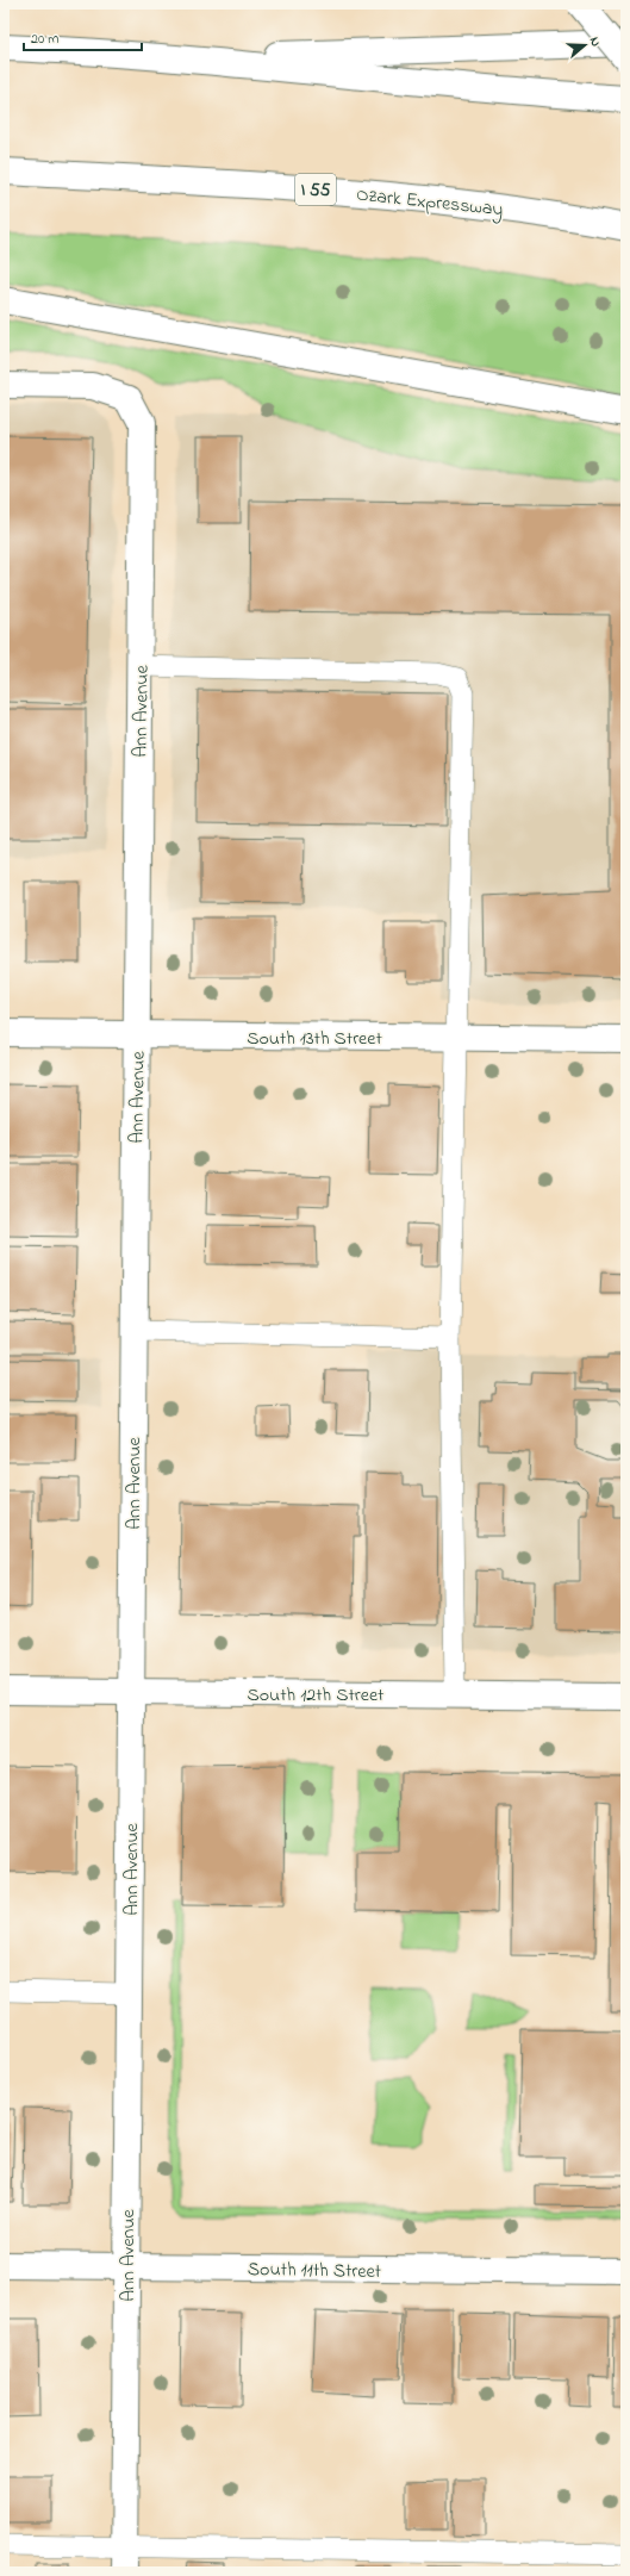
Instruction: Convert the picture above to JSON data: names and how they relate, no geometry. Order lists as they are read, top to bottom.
{
  "streets": {
    "main road": [
      "I 55",
      "Ozark Expressway",
      "Ann Avenue",
      "South 13th Street",
      "South 12th Street",
      "South 11th Street"
    ]
  },
  "crossings": [
    ["Ann Avenue", "South 13th Street"],
    ["Ann Avenue", "South 12th Street"],
    ["Ann Avenue", "South 11th Street"]
  ],
  "scale_bar": "20 m",
  "north": "right"
}
